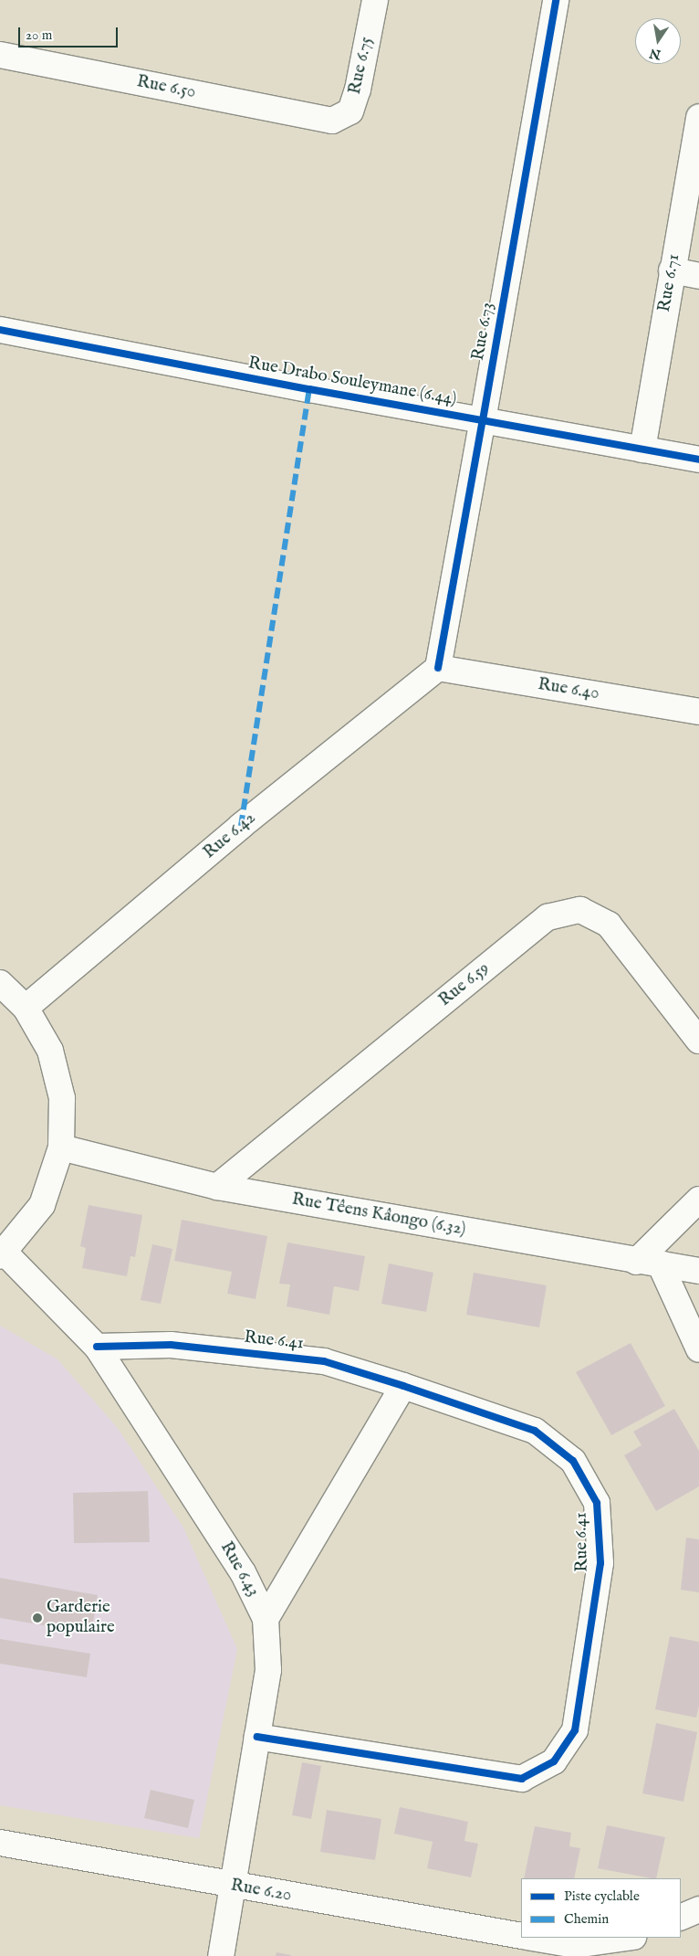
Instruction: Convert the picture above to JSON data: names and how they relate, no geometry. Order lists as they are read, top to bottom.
{
  "streets": {
    "street": [
      "Rue 6.75",
      "Rue 6.50",
      "Rue 6.71",
      "Rue 6.73",
      "Rue Drabo Souleymane (6.44)",
      "Rue 6.40",
      "Rue 6.42",
      "Rue 6.59",
      "Rue Têens Kâongo (6.32)",
      "Rue 6.41",
      "Rue 6.43",
      "Rue 6.20"
    ]
  },
  "crossings": [
    ["Rue 6.75", "Rue 6.50"],
    ["Rue 6.71", "Rue Drabo Souleymane (6.44)"],
    ["Rue 6.73", "Rue Drabo Souleymane (6.44)"],
    ["Rue 6.73", "Rue 6.40"],
    ["Rue 6.73", "Rue 6.42"],
    ["Rue 6.40", "Rue 6.42"],
    ["Rue 6.59", "Rue Têens Kâongo (6.32)"],
    ["Rue 6.41", "Rue 6.43"],
    ["Rue 6.43", "Rue 6.20"]
  ],
  "places": ["Garderie populaire"],
  "legend": ["Piste cyclable", "Chemin"],
  "scale_bar": "20 m",
  "north": "bottom"
}
